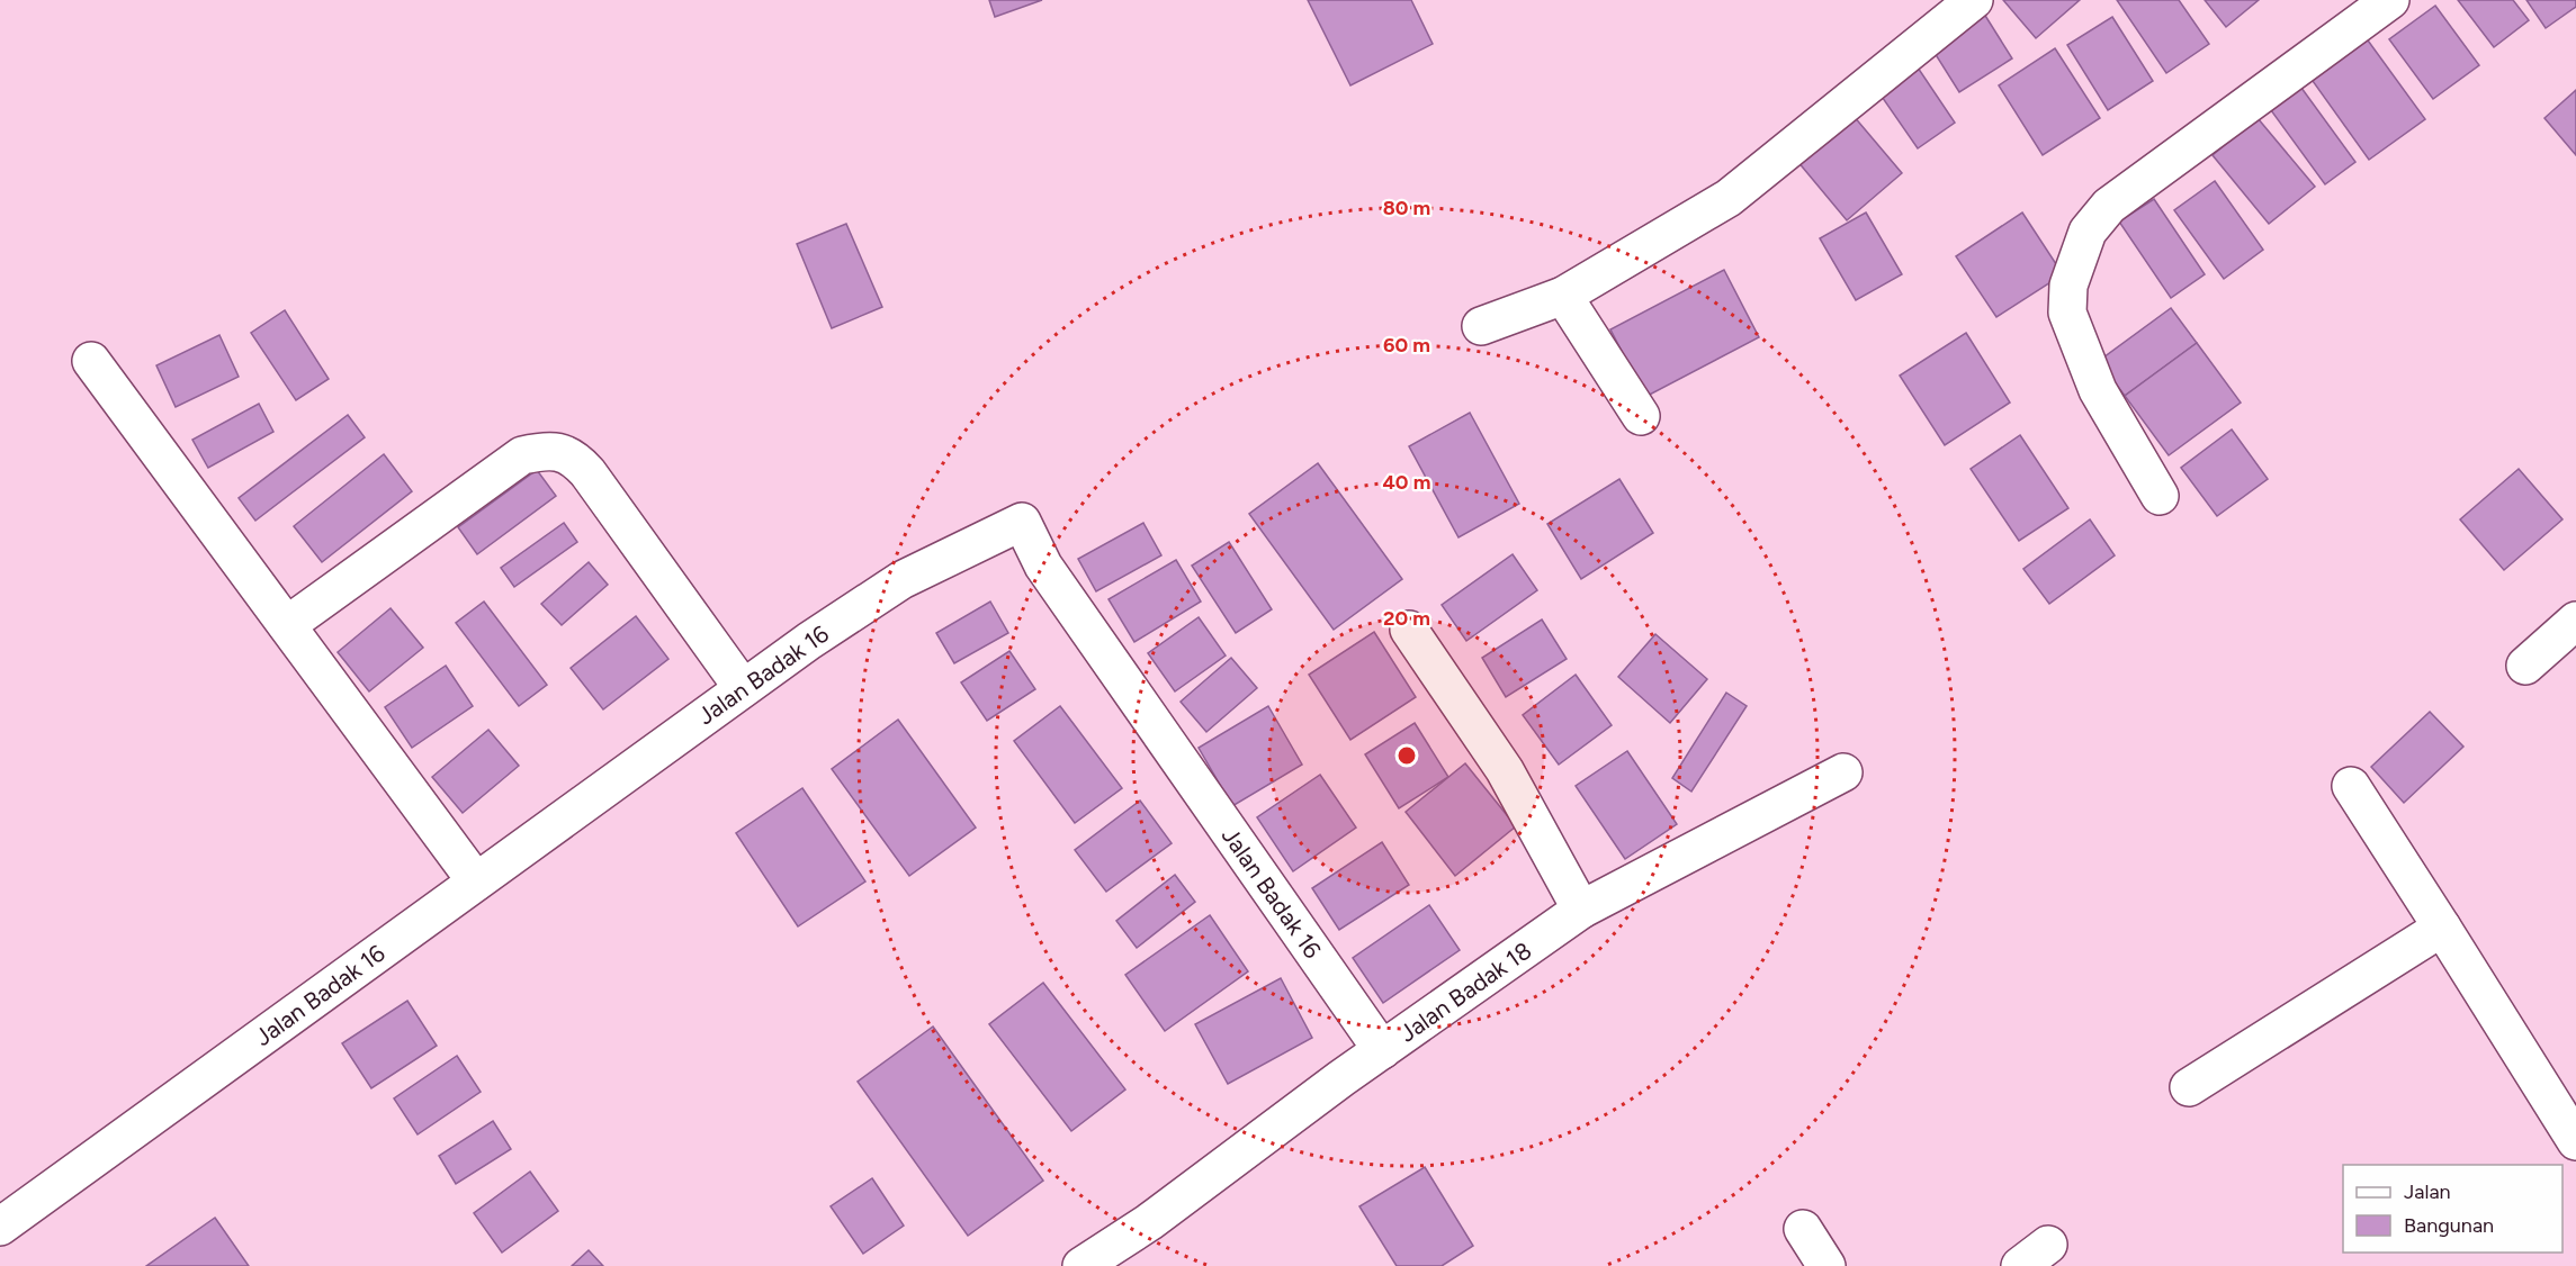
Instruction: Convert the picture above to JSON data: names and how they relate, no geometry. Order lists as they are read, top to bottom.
{
  "streets": {
    "street": ["Jalan Badak 16", "Jalan Badak 18"]
  },
  "crossings": [
    ["Jalan Badak 16", "Jalan Badak 18"]
  ],
  "legend": ["Jalan", "Bangunan"],
  "rings": [
    "80 m",
    "60 m",
    "40 m",
    "20 m"
  ]
}
